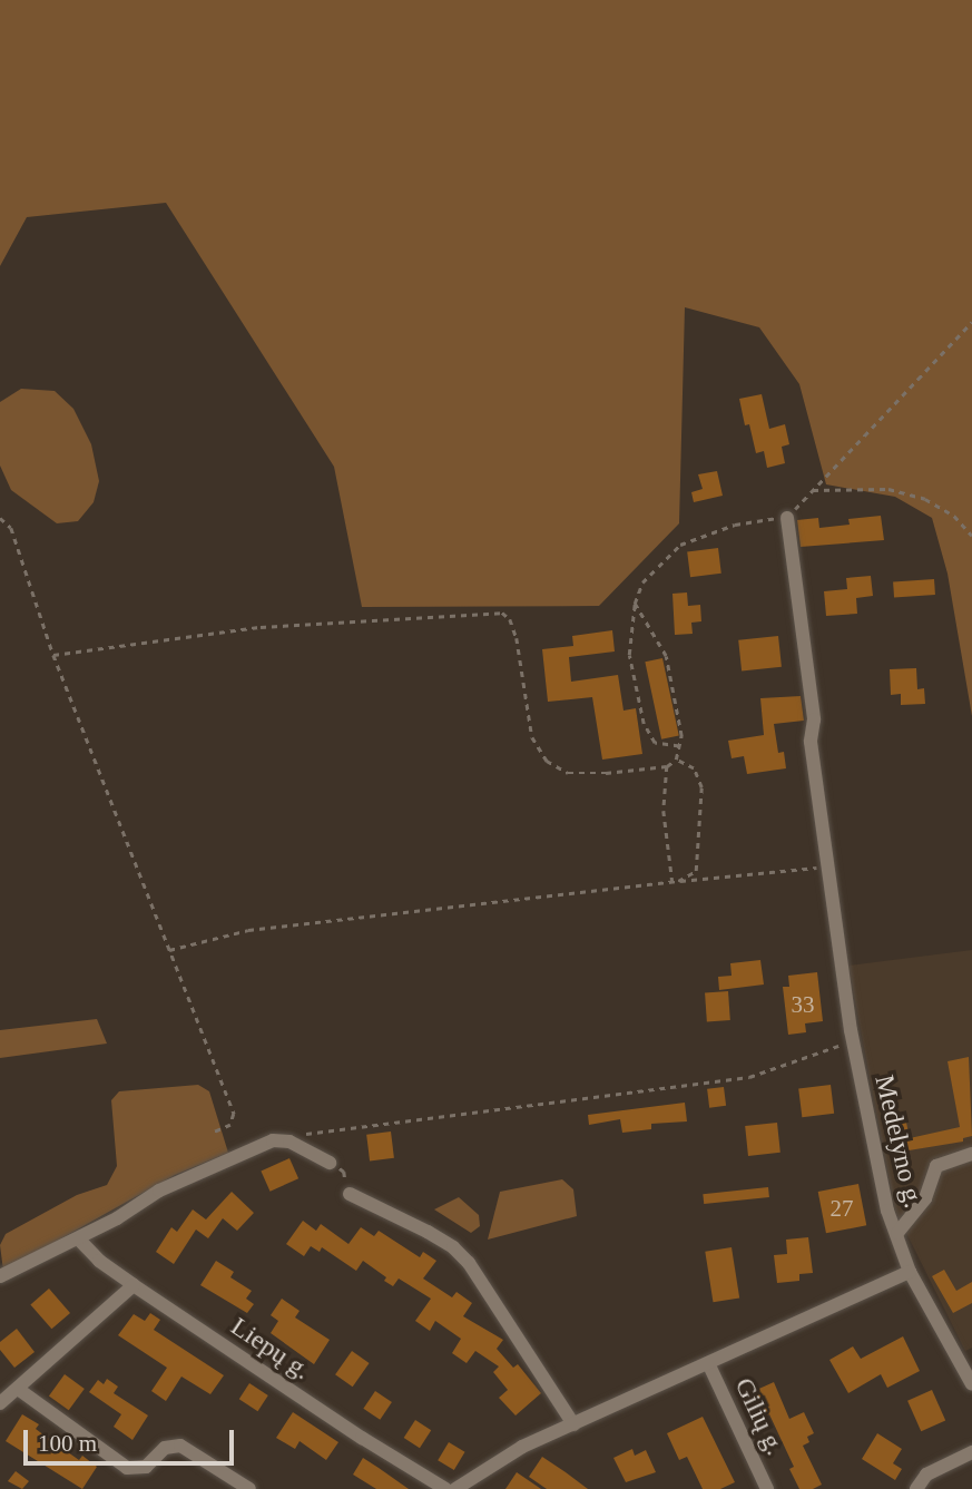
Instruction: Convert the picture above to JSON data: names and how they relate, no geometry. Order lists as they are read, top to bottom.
{
  "streets": {
    "street": ["Medelyno g.", "Liepų g.", "Gilių g."]
  },
  "house_numbers": ["33", "27"],
  "scale_bar": "100 m"
}
